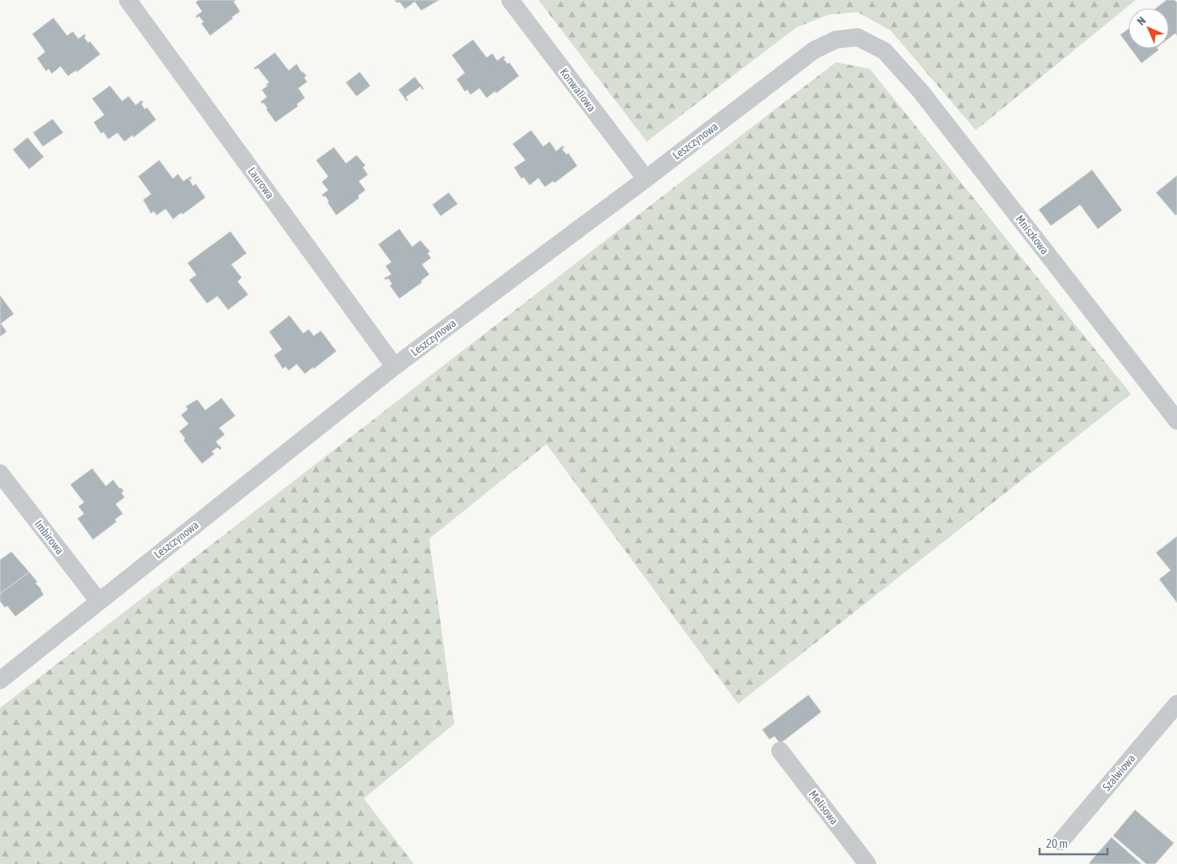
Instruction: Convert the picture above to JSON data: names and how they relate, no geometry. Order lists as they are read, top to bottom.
{
  "streets": {
    "street": [
      "Konwaliowa",
      "Leszczynowa",
      "Laurowa",
      "Mniszkowa",
      "Imbirowa",
      "Szałwiowa",
      "Melisowa"
    ]
  },
  "crossings": [
    ["Konwaliowa", "Leszczynowa"],
    ["Leszczynowa", "Laurowa"],
    ["Leszczynowa", "Mniszkowa"],
    ["Leszczynowa", "Imbirowa"]
  ],
  "scale_bar": "20 m",
  "north": "top left"
}
